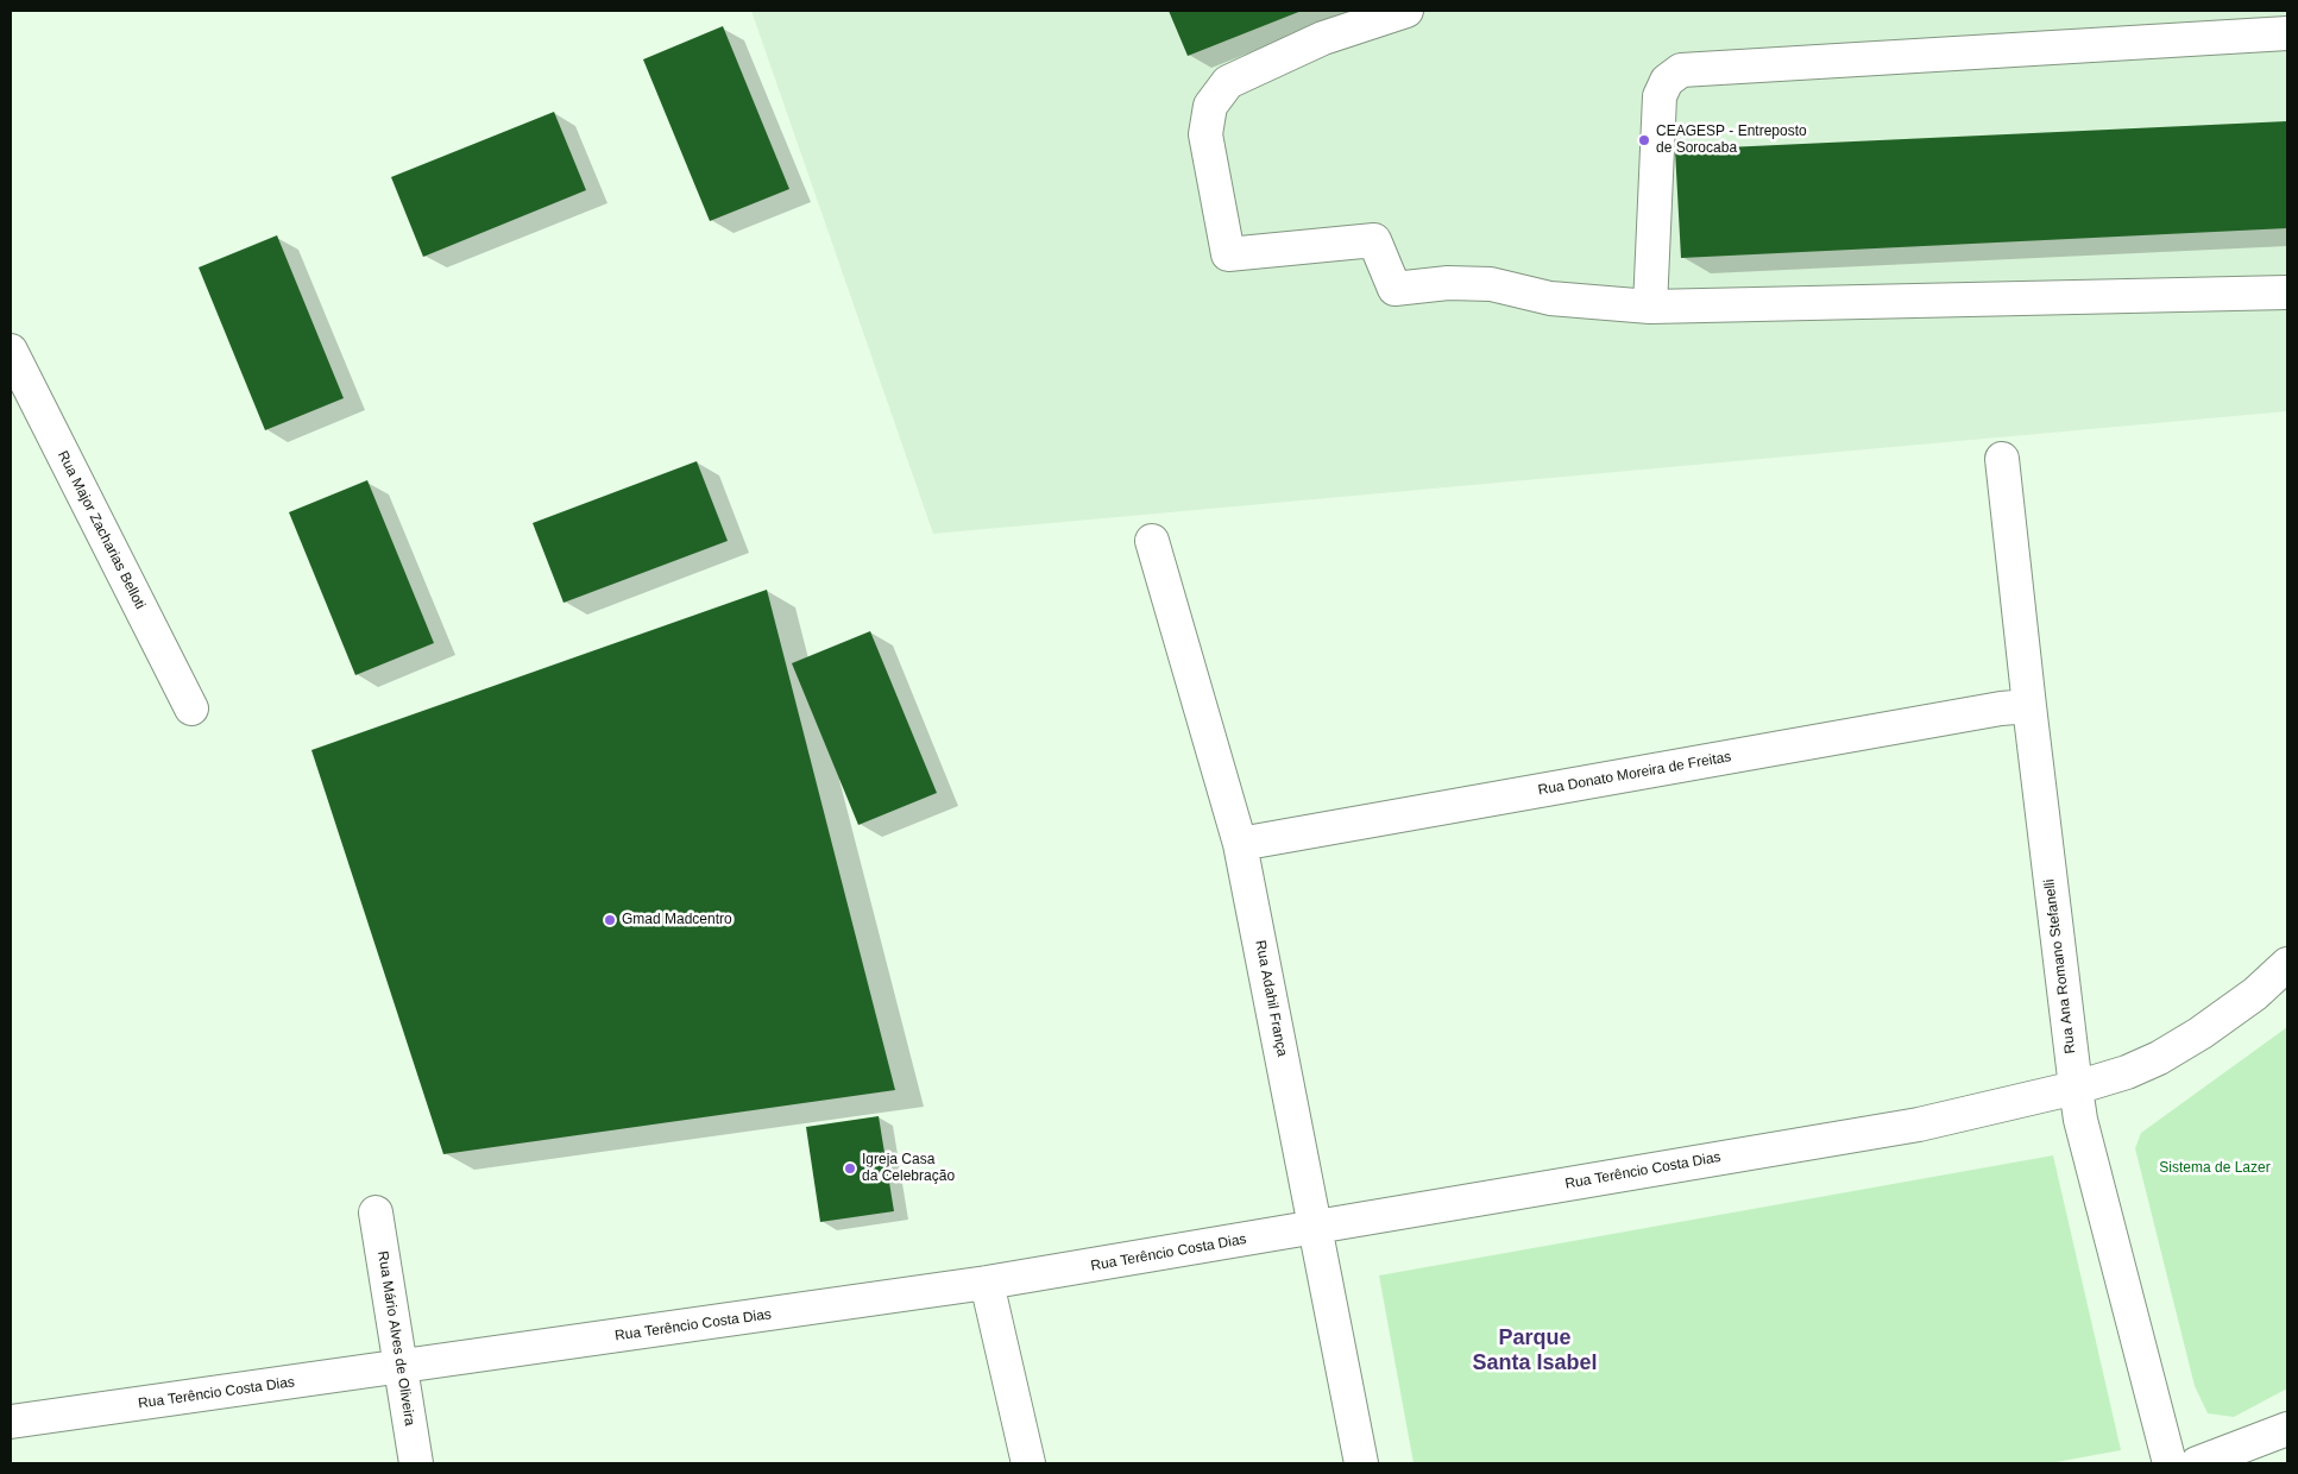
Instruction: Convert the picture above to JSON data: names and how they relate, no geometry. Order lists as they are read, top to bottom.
{
  "streets": {
    "street": [
      "Rua Major Zacharias Belloti",
      "Rua Donato Moreira de Freitas",
      "Rua Ana Romano Stefanelli",
      "Rua Adahil França",
      "Rua Terêncio Costa Dias",
      "Rua Mário Alves de Oliveira"
    ]
  },
  "crossings": [
    ["Rua Donato Moreira de Freitas", "Rua Ana Romano Stefanelli"],
    ["Rua Donato Moreira de Freitas", "Rua Adahil França"],
    ["Rua Ana Romano Stefanelli", "Rua Terêncio Costa Dias"],
    ["Rua Adahil França", "Rua Terêncio Costa Dias"],
    ["Rua Terêncio Costa Dias", "Rua Mário Alves de Oliveira"]
  ],
  "districts": ["Parque Santa Isabel"],
  "parks": ["Sistema de Lazer"],
  "places": ["CEAGESP - Entreposto de Sorocaba", "Gmad Madcentro", "Igreja Casa da Celebração"]
}
